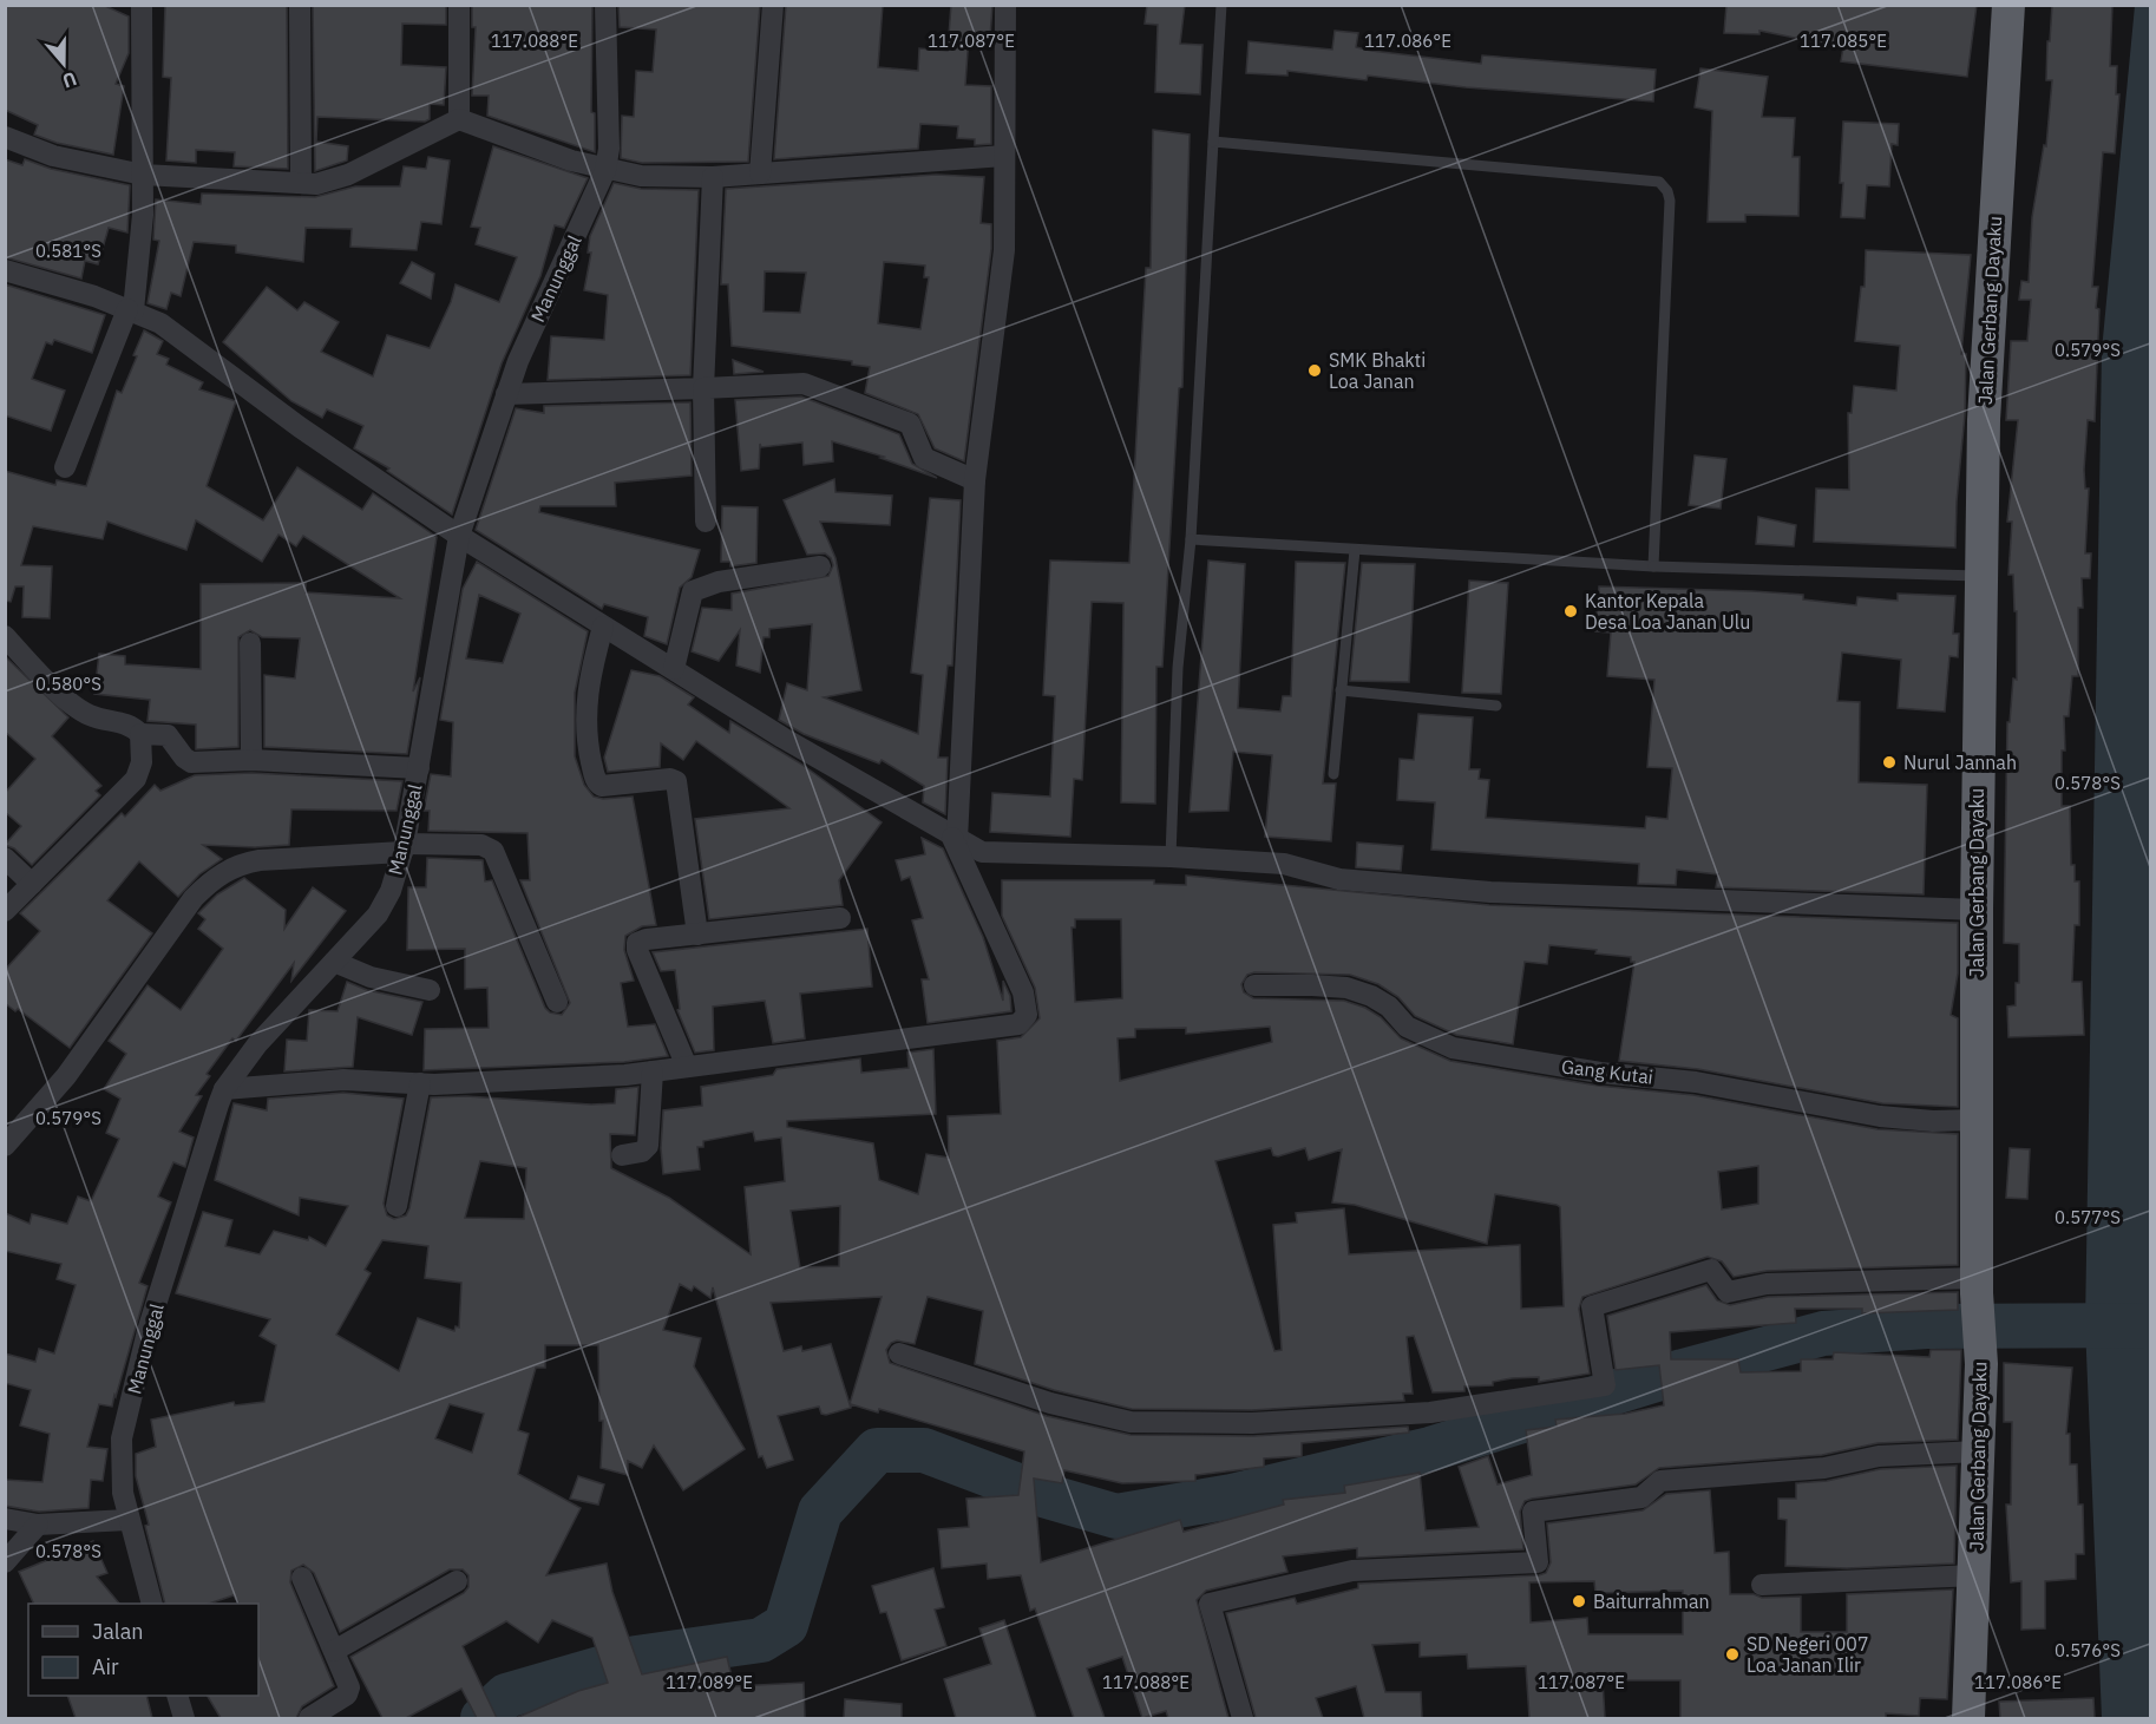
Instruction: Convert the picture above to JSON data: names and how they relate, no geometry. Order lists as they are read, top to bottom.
{
  "streets": {
    "highway": ["Jalan Gerbang Dayaku"],
    "street": ["Manunggal", "Gang Kutai"]
  },
  "crossings": [
    ["Jalan Gerbang Dayaku", "Gang Kutai"]
  ],
  "places": [
    "SMK Bhakti Loa Janan",
    "Kantor Kepala Desa Loa Janan Ulu",
    "Nurul Jannah",
    "Baiturrahman",
    "SD Negeri 007 Loa Janan Ilir"
  ],
  "legend": ["Jalan", "Air"],
  "north": "bottom",
  "coordinates": [
    "117.088°E",
    "117.087°E",
    "117.086°E",
    "117.085°E",
    "0.581°S",
    "0.579°S",
    "0.580°S",
    "0.578°S",
    "0.577°S",
    "0.576°S",
    "117.089°E"
  ]
}
